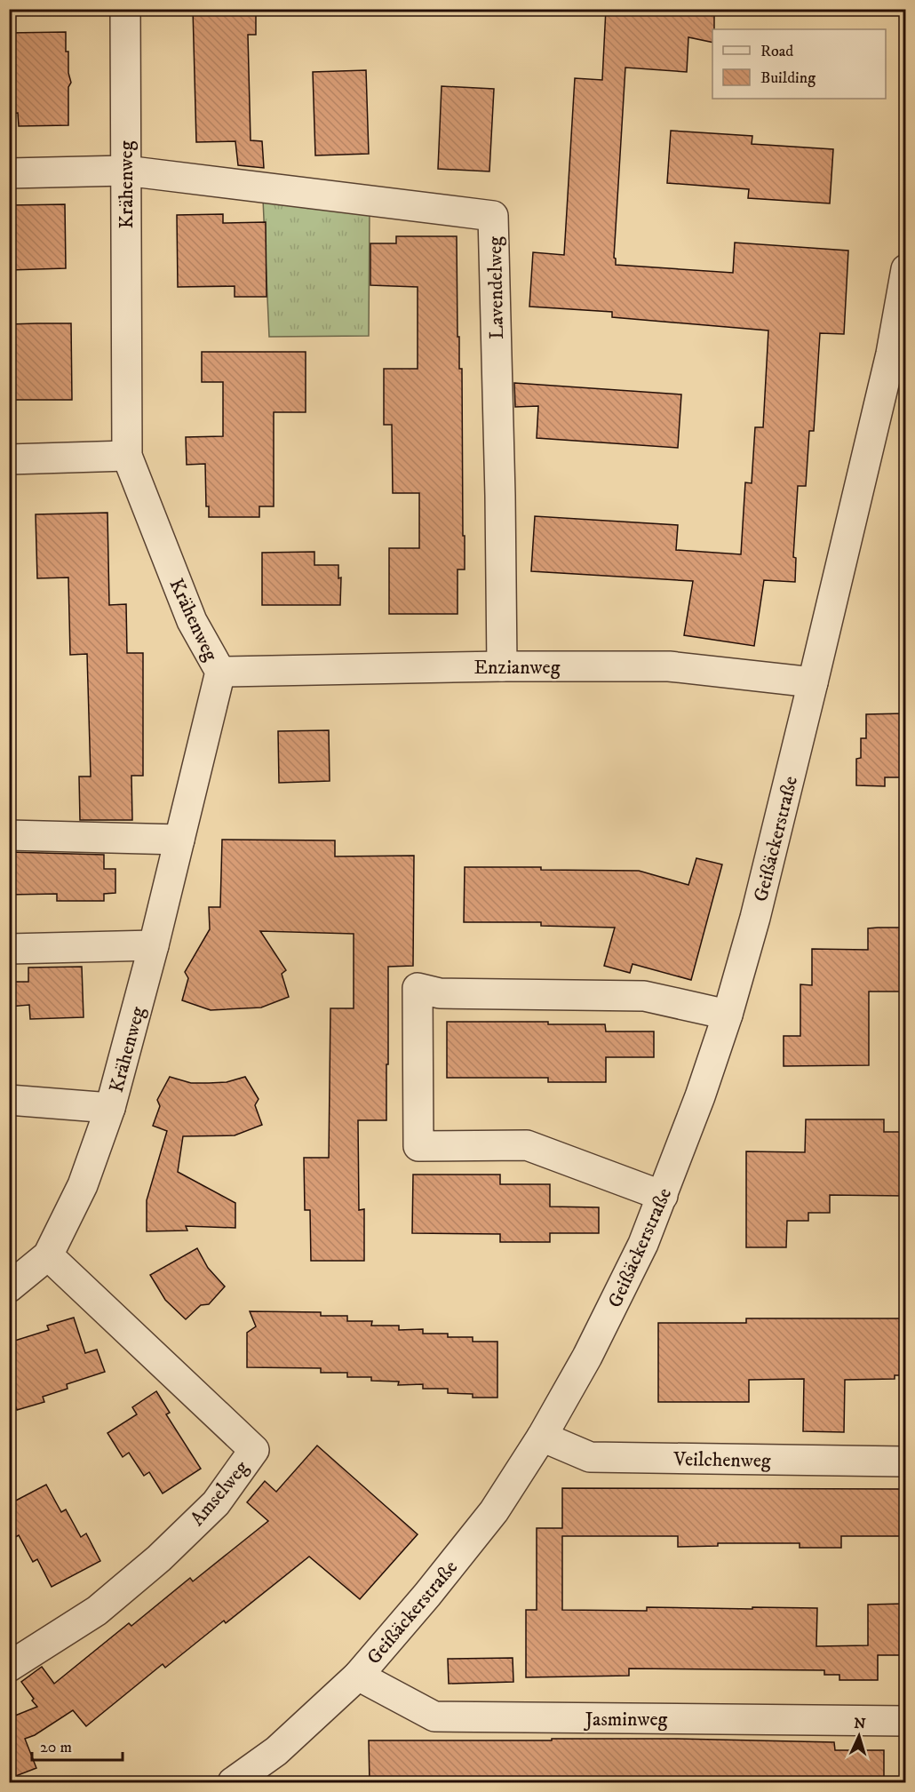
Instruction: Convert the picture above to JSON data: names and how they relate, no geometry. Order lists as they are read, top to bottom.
{
  "streets": {
    "street": [
      "Krähenweg",
      "Lavendelweg",
      "Enzianweg",
      "Geißäckerstraße",
      "Veilchenweg",
      "Amselweg",
      "Jasminweg"
    ]
  },
  "crossings": [
    ["Krähenweg", "Lavendelweg"],
    ["Krähenweg", "Enzianweg"],
    ["Krähenweg", "Amselweg"],
    ["Lavendelweg", "Enzianweg"],
    ["Enzianweg", "Geißäckerstraße"],
    ["Geißäckerstraße", "Veilchenweg"],
    ["Geißäckerstraße", "Jasminweg"]
  ],
  "legend": ["Road", "Building"],
  "scale_bar": "20 m",
  "north": "top"
}
